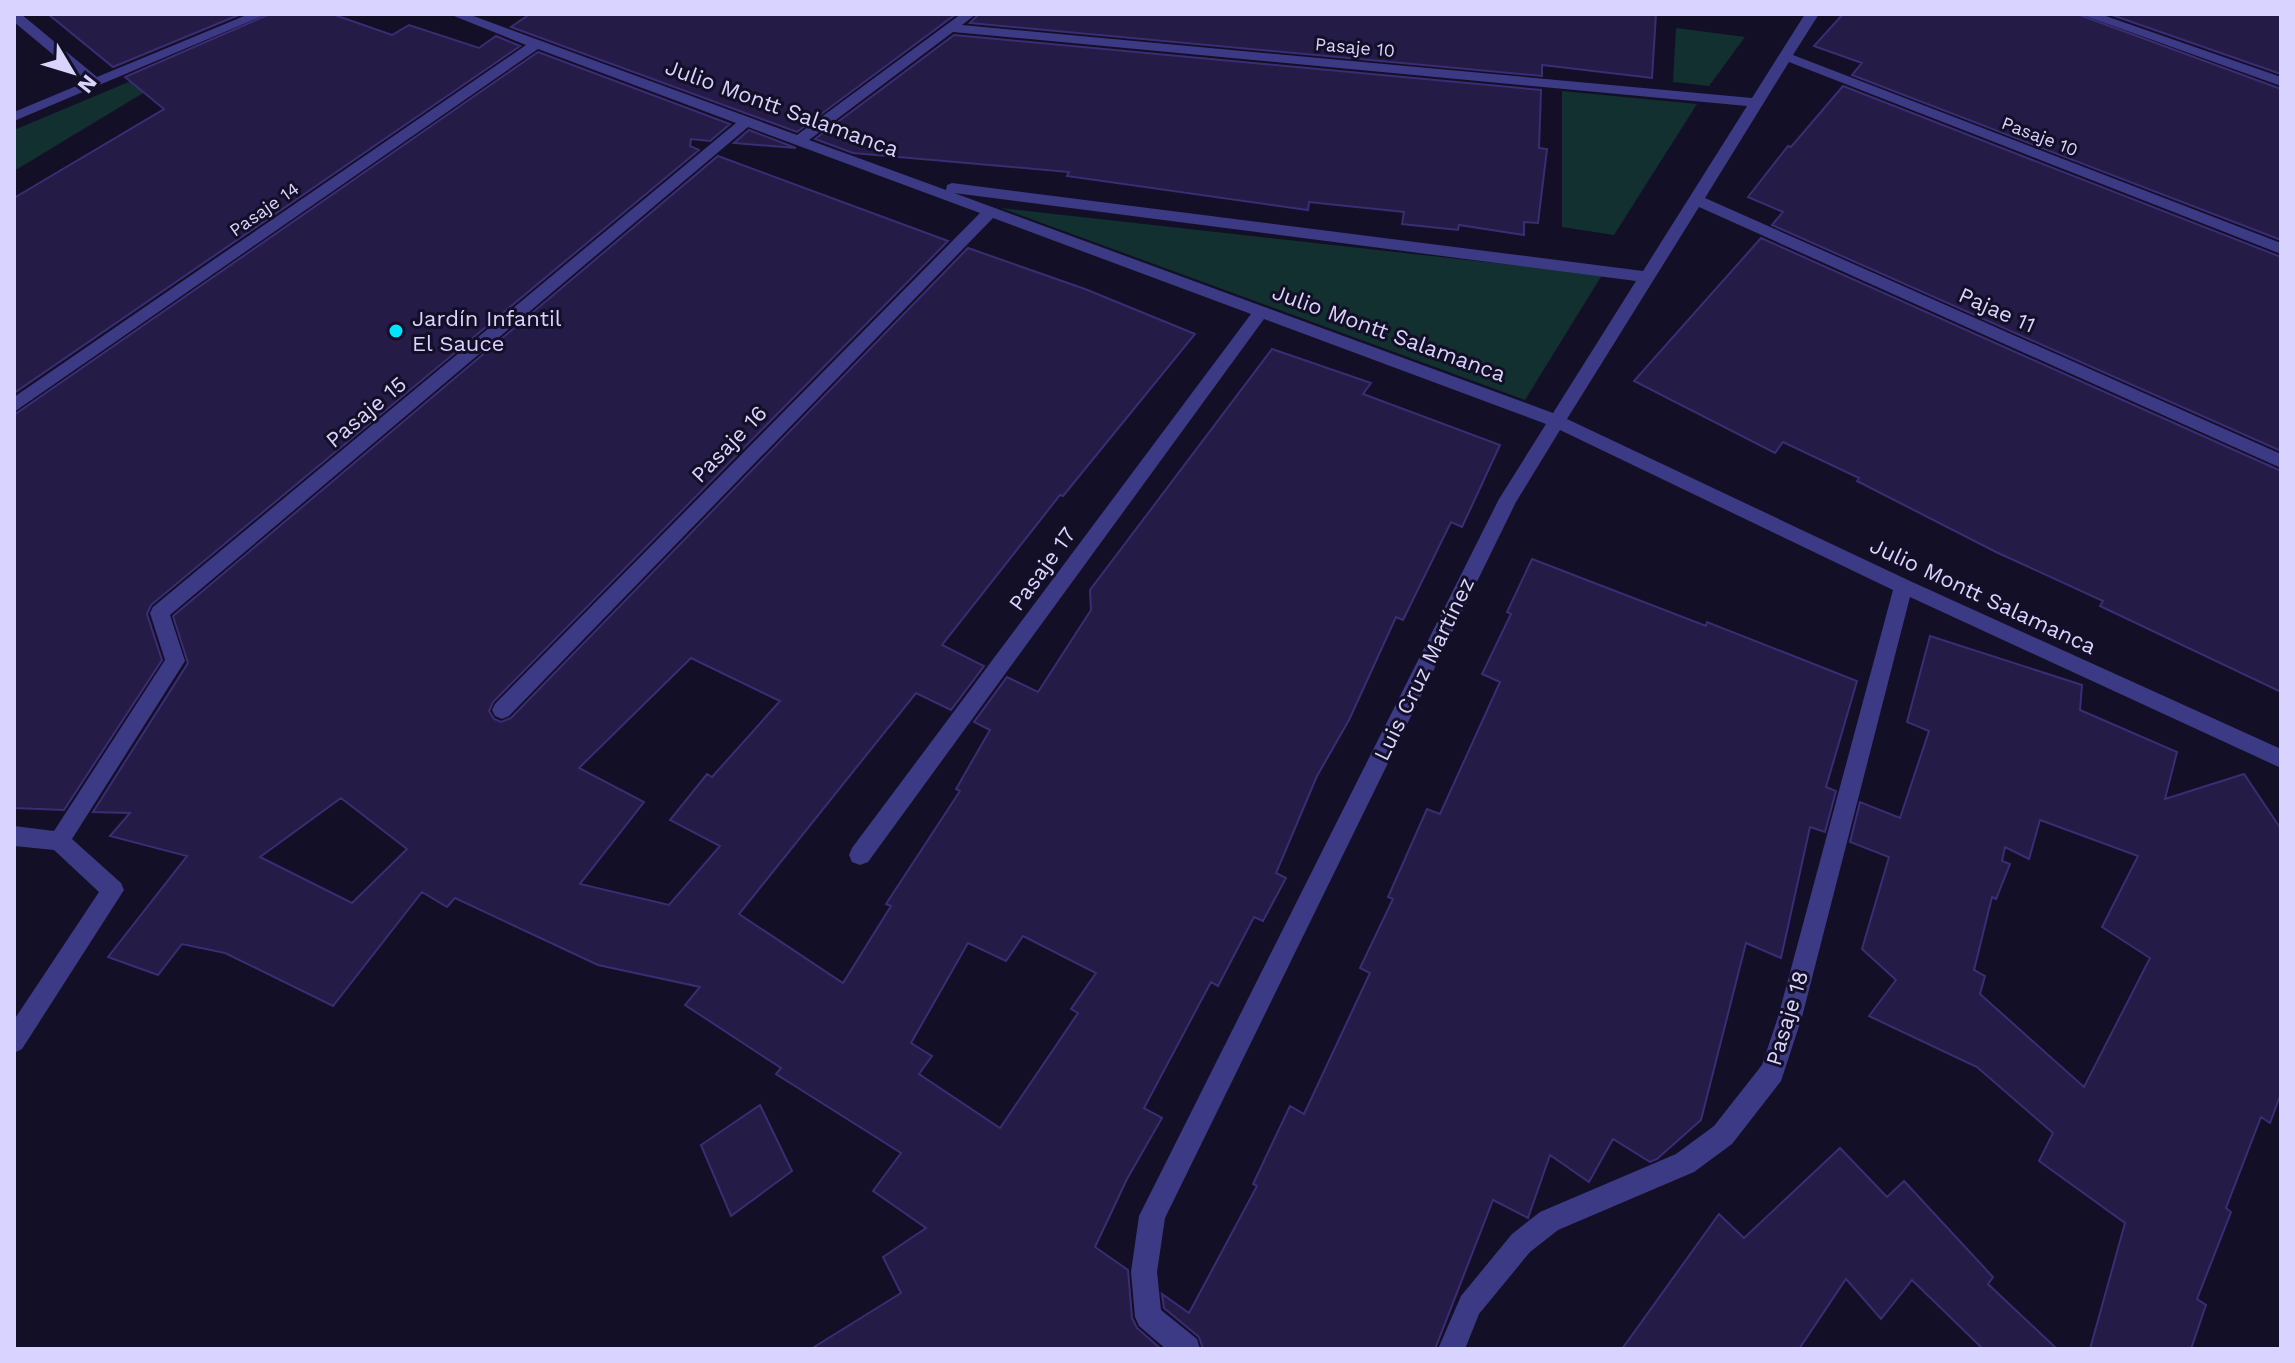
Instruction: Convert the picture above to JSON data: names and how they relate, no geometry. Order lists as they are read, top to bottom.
{
  "streets": {
    "street": [
      "Pasaje 10",
      "Julio Montt Salamanca",
      "Pasaje 14",
      "Pajae 11",
      "Pasaje 15",
      "Pasaje 16",
      "Pasaje 17",
      "Luis Cruz Martínez",
      "Pasaje 18"
    ]
  },
  "crossings": [
    ["Pasaje 10", "Luis Cruz Martínez"],
    ["Julio Montt Salamanca", "Pasaje 14"],
    ["Julio Montt Salamanca", "Pasaje 15"],
    ["Julio Montt Salamanca", "Pasaje 16"],
    ["Julio Montt Salamanca", "Pasaje 17"],
    ["Julio Montt Salamanca", "Luis Cruz Martínez"],
    ["Julio Montt Salamanca", "Pasaje 18"],
    ["Pajae 11", "Luis Cruz Martínez"]
  ],
  "places": ["Jardín Infantil El Sauce"],
  "north": "bottom right"
}
